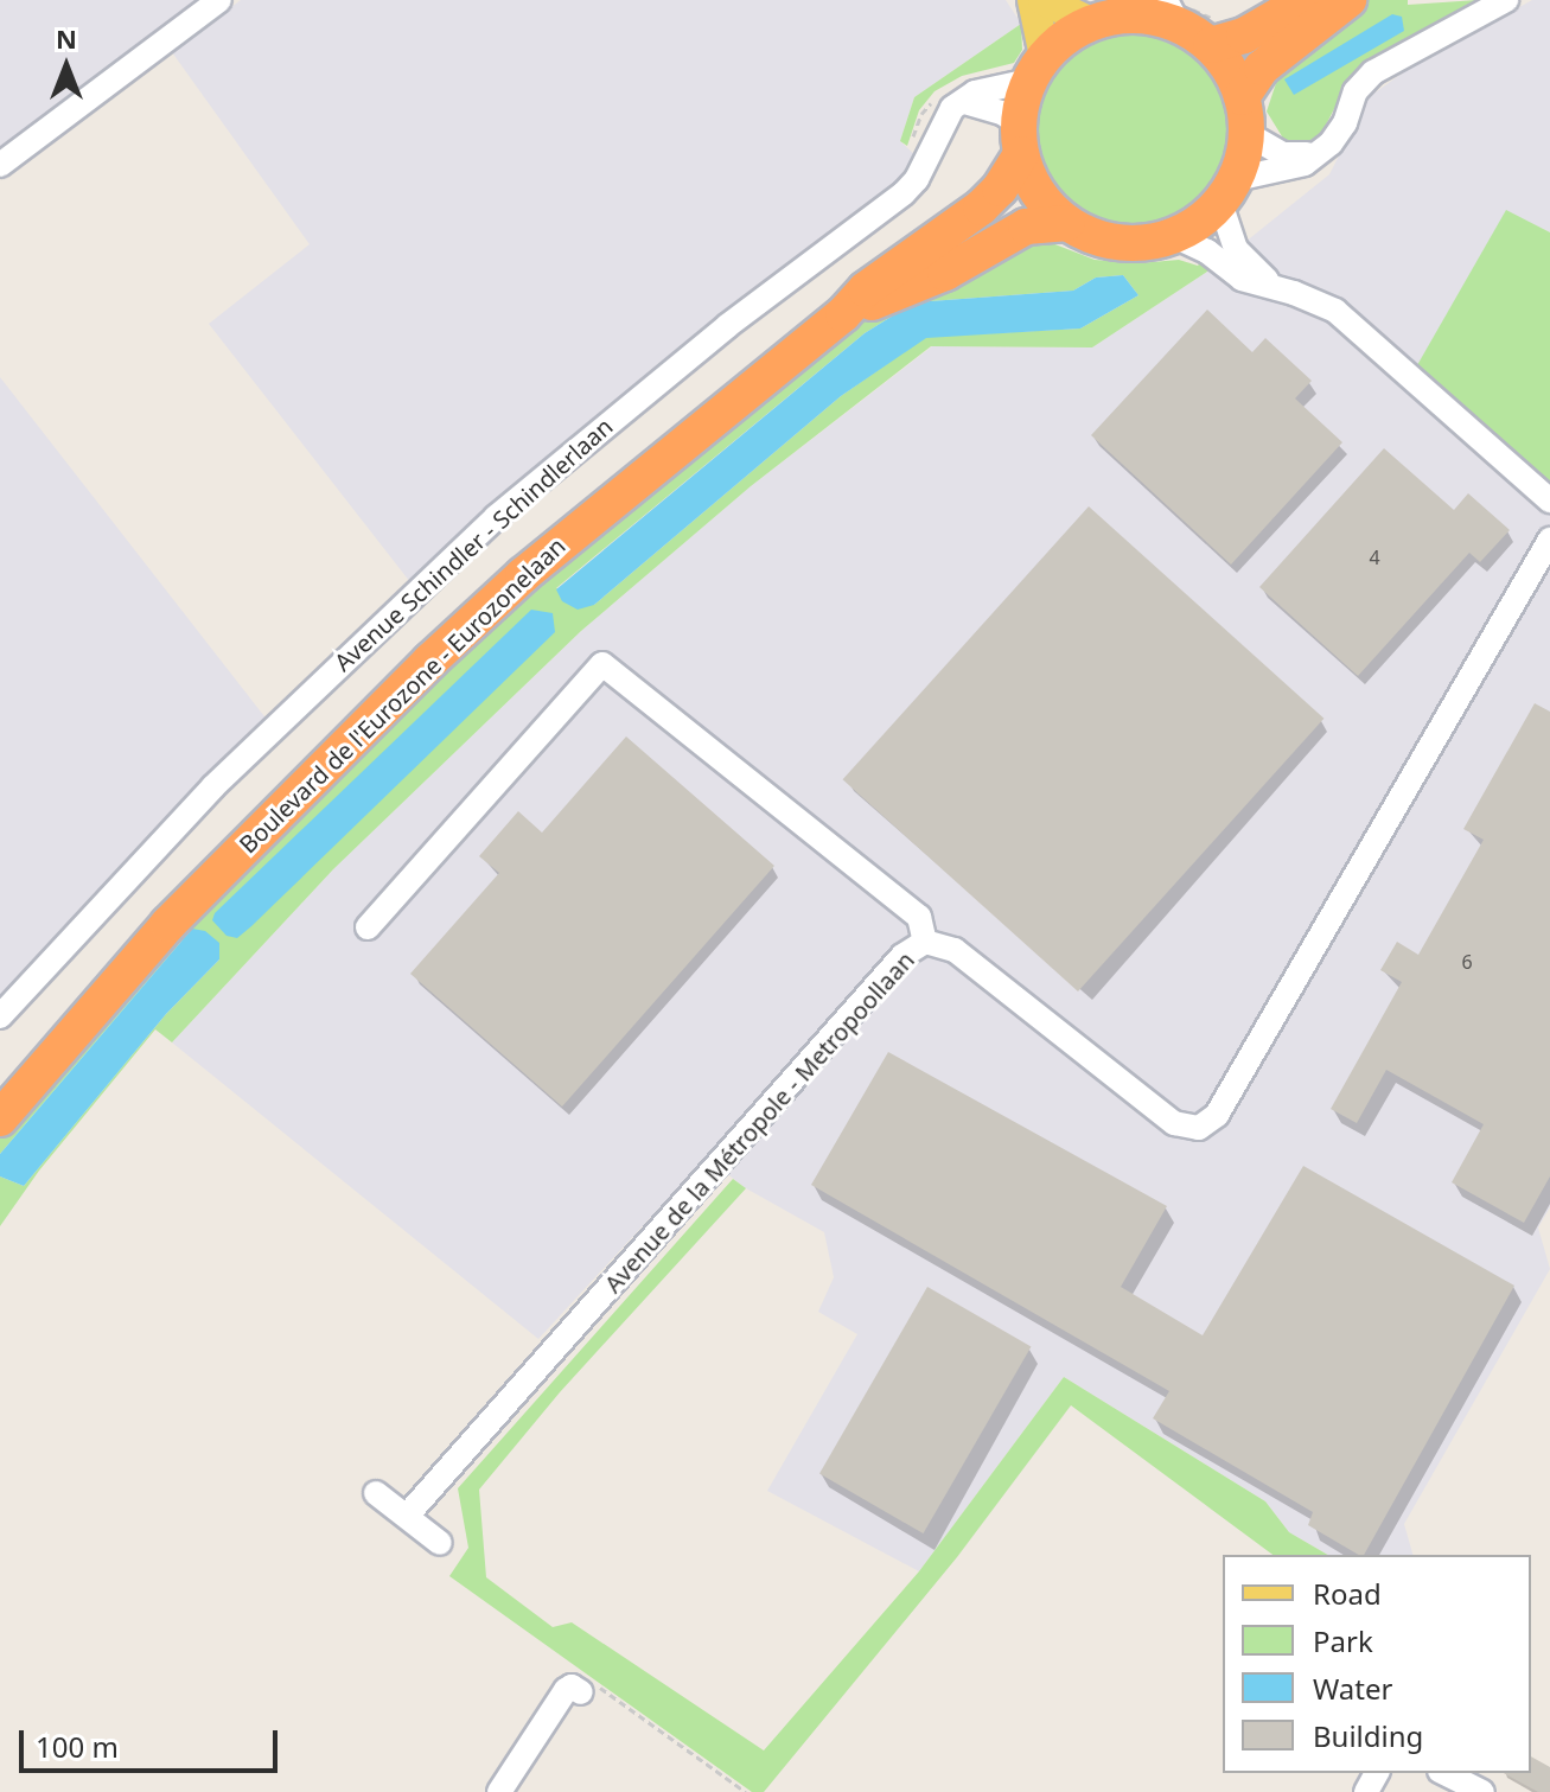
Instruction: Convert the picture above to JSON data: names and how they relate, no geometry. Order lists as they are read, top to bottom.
{
  "streets": {
    "highway": ["Boulevard de l'Eurozone - Eurozonelaan"],
    "street": ["Avenue Schindler - Schindlerlaan", "Avenue de la Métropole - Metropoollaan"]
  },
  "crossings": [
    ["Avenue Schindler - Schindlerlaan", "Boulevard de l'Eurozone - Eurozonelaan"]
  ],
  "house_numbers": ["4", "6"],
  "legend": [
    "Road",
    "Park",
    "Water",
    "Building"
  ],
  "scale_bar": "100 m",
  "north": "top"
}
